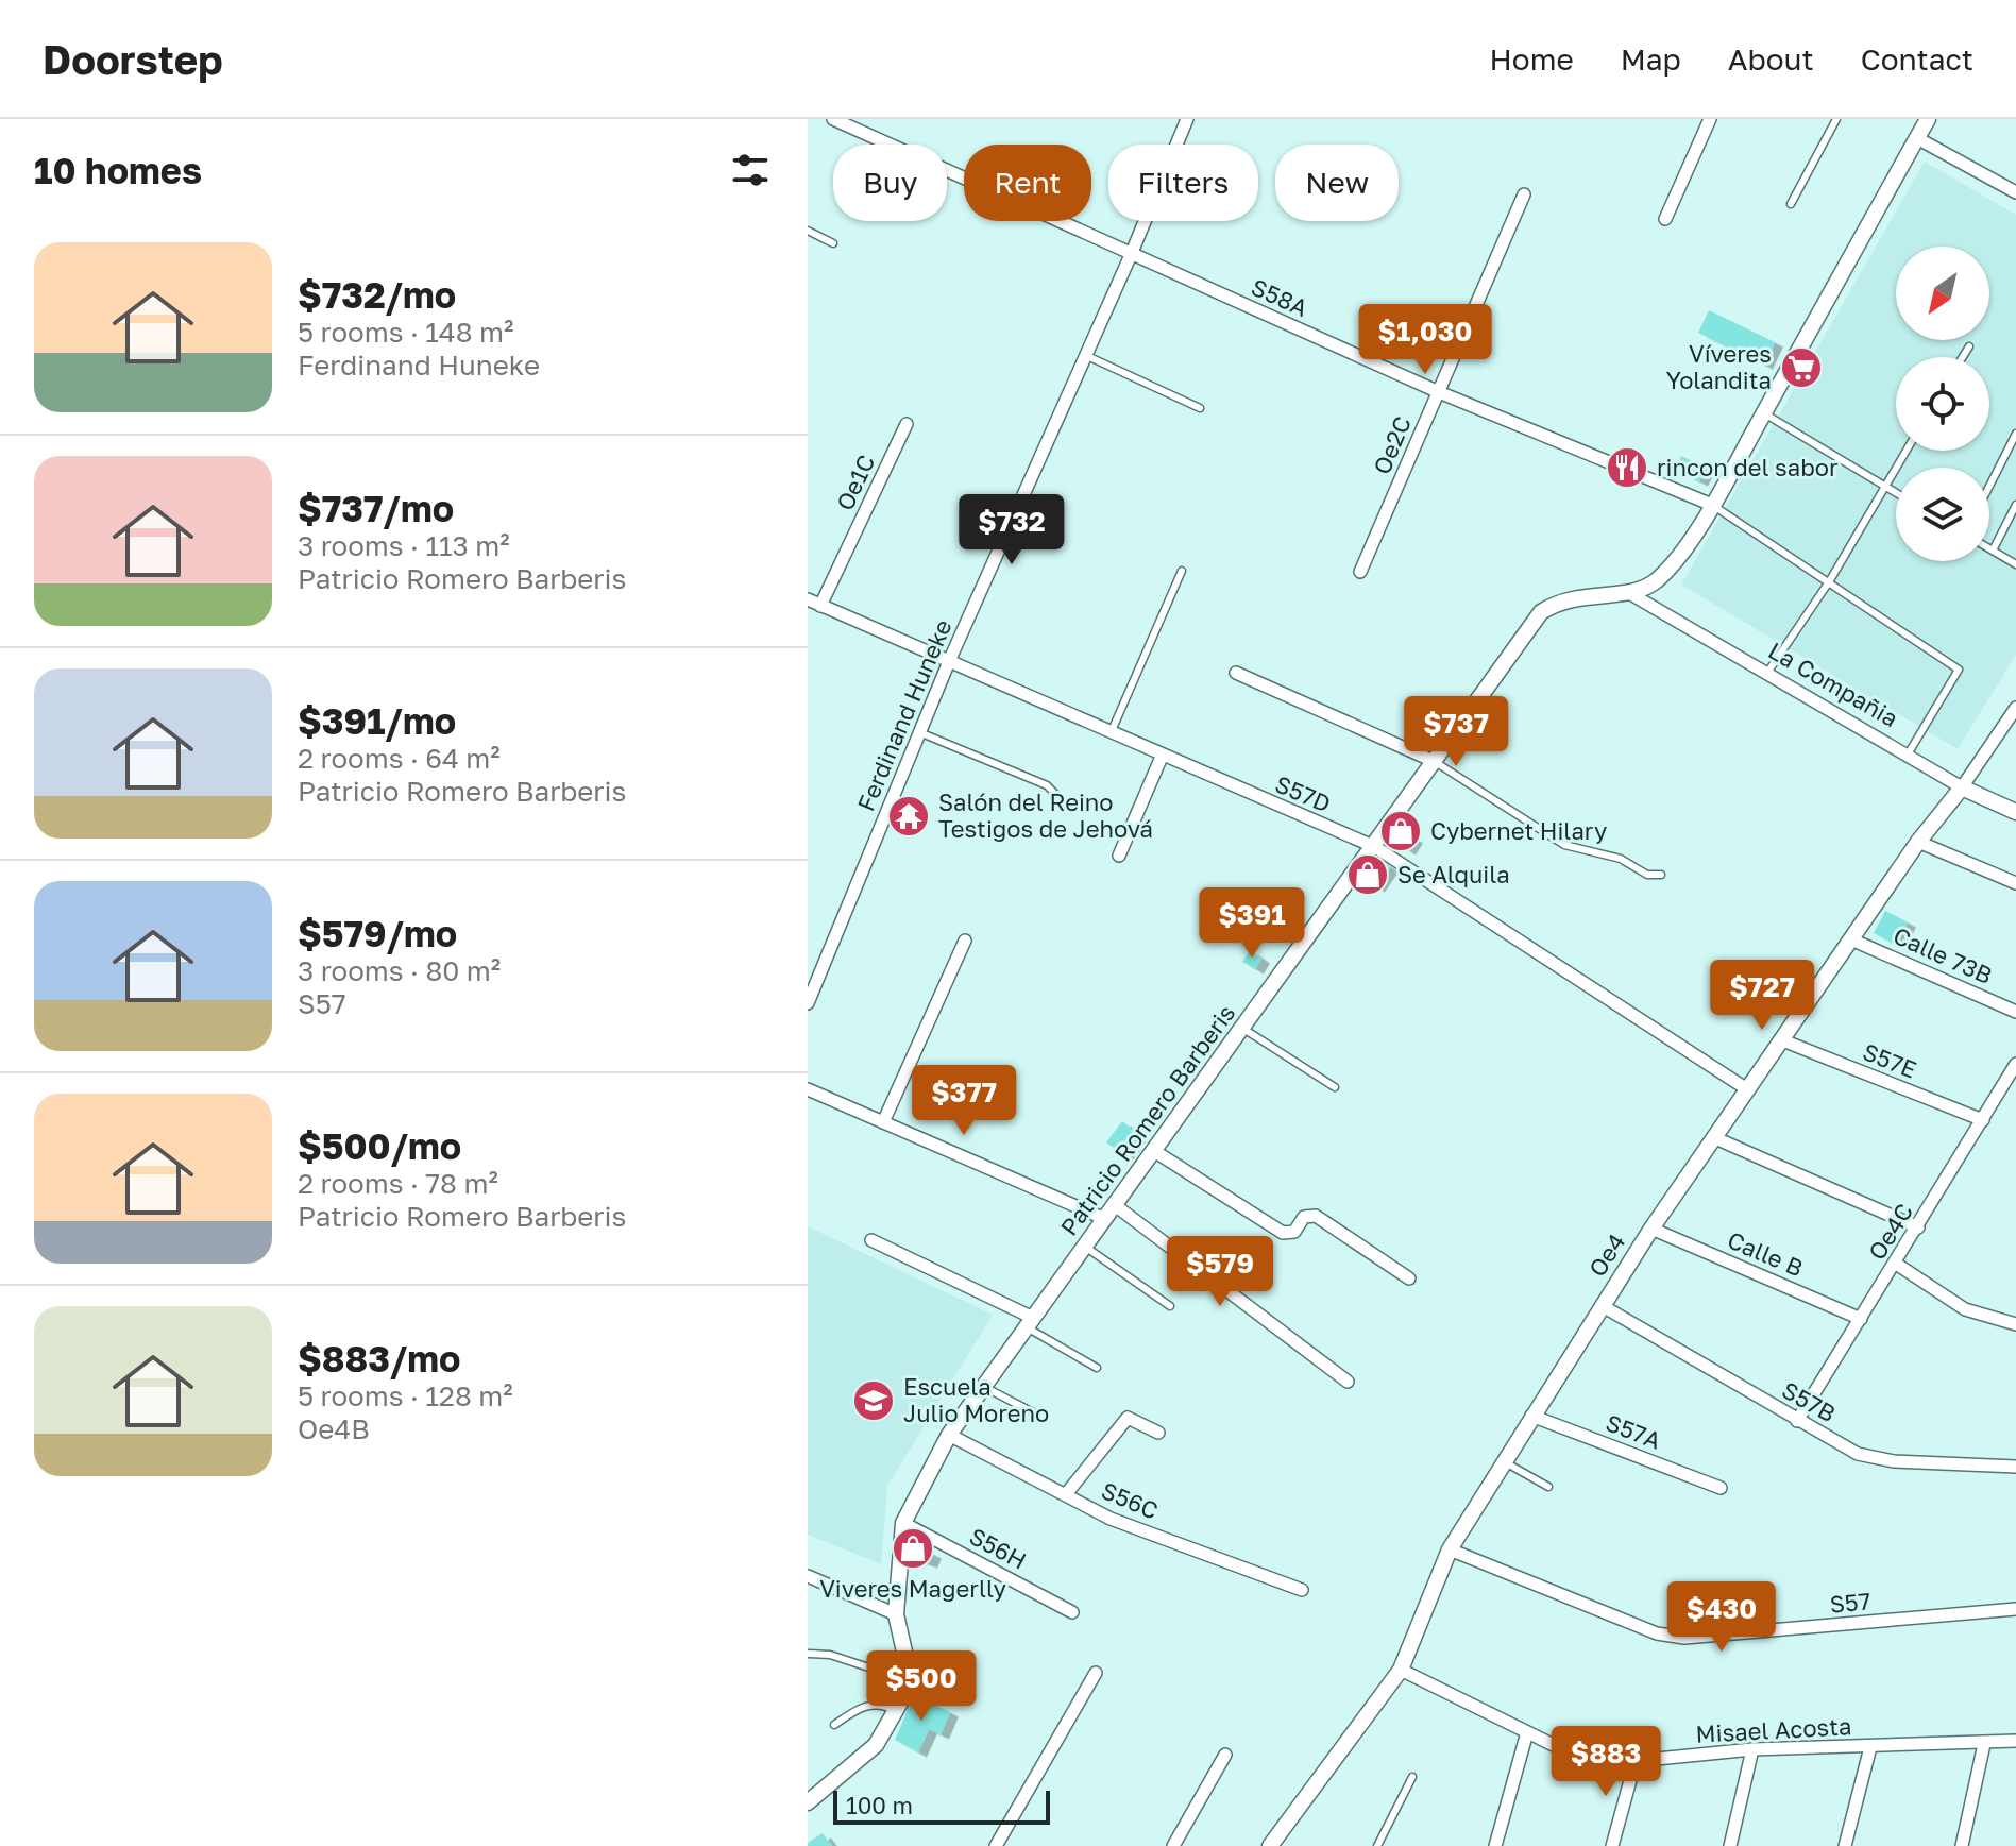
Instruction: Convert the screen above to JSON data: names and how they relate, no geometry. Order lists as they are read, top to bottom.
{
  "streets": {
    "street": [
      "S58A",
      "Oe2C",
      "Oe1C",
      "La Compañia",
      "Ferdinand Huneke",
      "S57D",
      "Calle 73B",
      "S57E",
      "Patricio Romero Barberis",
      "Oe4C",
      "Calle B",
      "Oe4",
      "S57B",
      "S57A",
      "S56C",
      "S56H",
      "S57",
      "Misael Acosta"
    ]
  },
  "crossings": [
    ["S58A", "Oe2C"],
    ["S58A", "Ferdinand Huneke"],
    ["S58A", "Patricio Romero Barberis"],
    ["Oe1C", "S57D"],
    ["La Compañia", "Patricio Romero Barberis"],
    ["La Compañia", "Oe4"],
    ["Ferdinand Huneke", "S57D"],
    ["S57D", "Patricio Romero Barberis"],
    ["S57D", "Oe4"],
    ["Calle 73B", "Oe4"],
    ["S57E", "Oe4C"],
    ["S57E", "Oe4"],
    ["Patricio Romero Barberis", "S56C"],
    ["Patricio Romero Barberis", "S56H"],
    ["Oe4C", "Calle B"],
    ["Oe4C", "S57B"],
    ["Calle B", "Oe4"],
    ["Oe4", "S57B"],
    ["Oe4", "S57A"],
    ["Oe4", "S57"],
    ["Oe4", "Misael Acosta"]
  ],
  "places": {
    "supermarket": ["Víveres Yolandita"],
    "restaurant": ["rincon del sabor"],
    "temple": ["Salón del Reino Testigos de Jehová"],
    "shop": ["Cybernet Hilary", "Se Alquila", "Viveres Magerlly"],
    "school or university": ["Escuela Julio Moreno"]
  },
  "scale_bar": "100 m",
  "north": "bottom left",
  "page": {
    "header": "Doorstep",
    "nav": [
      "Home",
      "Map",
      "About",
      "Contact"
    ],
    "heading": "10 homes",
    "chip": [
      "Buy",
      "Rent",
      "Filters",
      "New"
    ],
    "list": [
      {
        "name": "$732/mo",
        "note": "5 rooms · 148 m² · Ferdinand Huneke"
      },
      {
        "name": "$737/mo",
        "note": "3 rooms · 113 m² · Patricio Romero Barberis"
      },
      {
        "name": "$391/mo",
        "note": "2 rooms · 64 m² · Patricio Romero Barberis"
      },
      {
        "name": "$579/mo",
        "note": "3 rooms · 80 m² · S57"
      },
      {
        "name": "$500/mo",
        "note": "2 rooms · 78 m² · Patricio Romero Barberis"
      },
      {
        "name": "$883/mo",
        "note": "5 rooms · 128 m² · Oe4B"
      }
    ],
    "price": [
      "$1,030",
      "$732",
      "$737",
      "$391",
      "$727",
      "$377",
      "$579",
      "$430",
      "$500",
      "$883"
    ],
    "scale": "100 m"
  }
}
